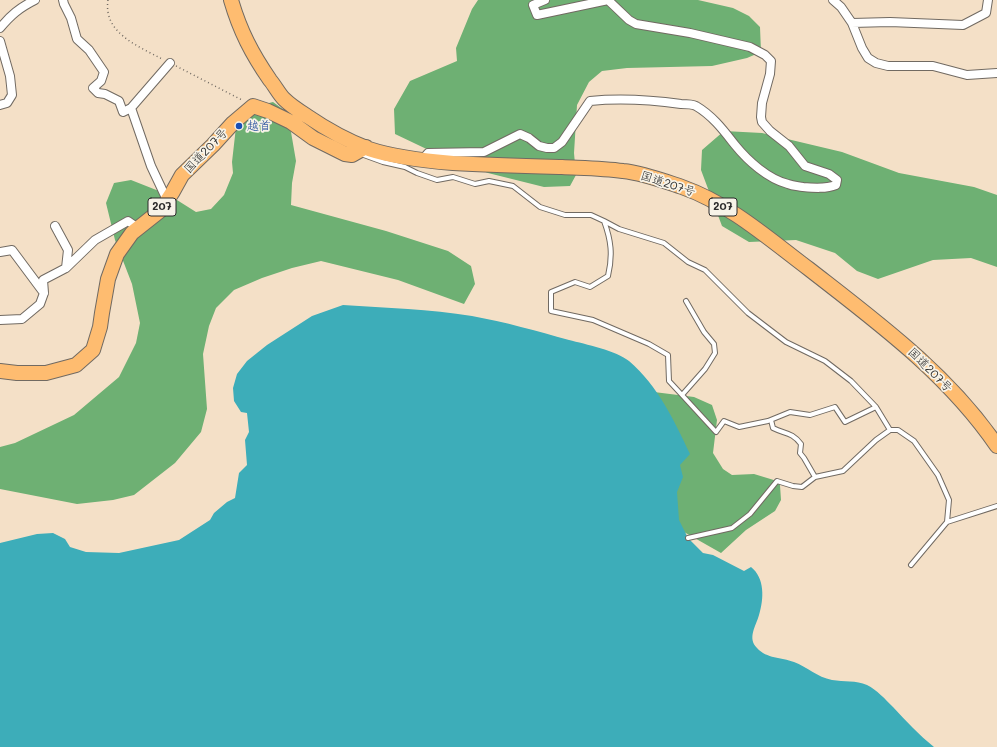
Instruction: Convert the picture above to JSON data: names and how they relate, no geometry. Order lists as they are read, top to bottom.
{
  "streets": {
    "highway": ["国道207号", "207"]
  },
  "places": ["越首"]
}
